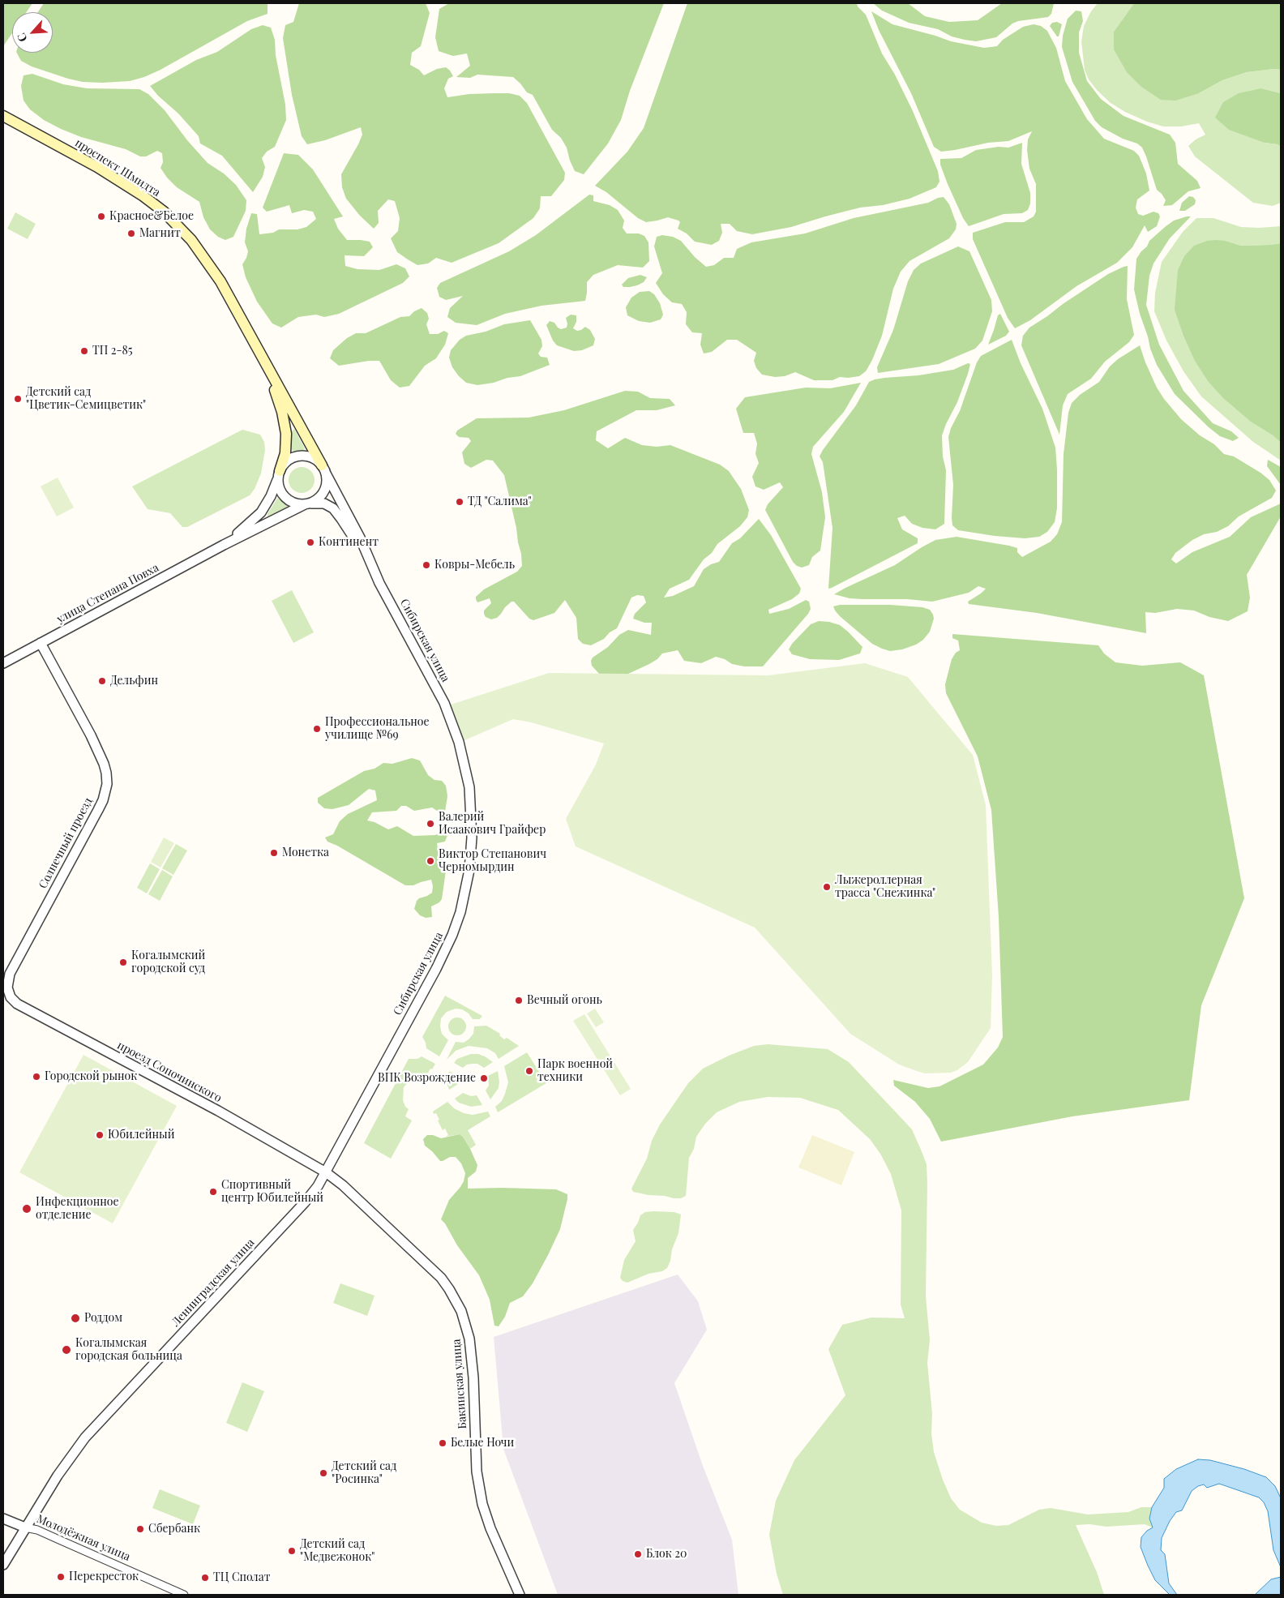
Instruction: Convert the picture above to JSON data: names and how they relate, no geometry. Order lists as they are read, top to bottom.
{
  "streets": {
    "main road": ["проспект Шмидта"],
    "street": [
      "улица Степана Повха",
      "Сибирская улица",
      "Солнечный проезд",
      "проезд Сопочинского",
      "Ленинградская улица",
      "Бакинская улица",
      "Молодёжная улица"
    ]
  },
  "crossings": [
    ["проспект Шмидта", "улица Степана Повха"],
    ["проспект Шмидта", "Сибирская улица"],
    ["улица Степана Повха", "Сибирская улица"],
    ["улица Степана Повха", "Солнечный проезд"],
    ["Сибирская улица", "проезд Сопочинского"],
    ["Сибирская улица", "Ленинградская улица"],
    ["Сибирская улица", "Бакинская улица"],
    ["Солнечный проезд", "проезд Сопочинского"],
    ["проезд Сопочинского", "Ленинградская улица"],
    ["проезд Сопочинского", "Бакинская улица"],
    ["Ленинградская улица", "Бакинская улица"],
    ["Ленинградская улица", "Молодёжная улица"]
  ],
  "places": [
    "Красное&Белое",
    "Магнит",
    "ТП 2-85",
    "Детский сад \"Цветик-Семицветик\"",
    "ТД \"Салима\"",
    "Континент",
    "Ковры-Мебель",
    "Дельфин",
    "Профессиональное училище №69",
    "Валерий Исаакович Грайфер",
    "Монетка",
    "Виктор Степанович Черномырдин",
    "Лыжероллерная трасса \"Снежинка\"",
    "Когалымский городской суд",
    "Вечный огонь",
    "Парк военной техники",
    "Городской рынок",
    "ВПК Возрождение",
    "Юбилейный",
    "Спортивный центр Юбилейный",
    "Инфекционное отделение",
    "Роддом",
    "Когалымская городская больница",
    "Белые Ночи",
    "Детский сад \"Росинка\"",
    "Сбербанк",
    "Детский сад \"Медвежонок\"",
    "Блок 20",
    "Перекресток",
    "ТЦ Сполат"
  ],
  "north": "bottom left"
}
